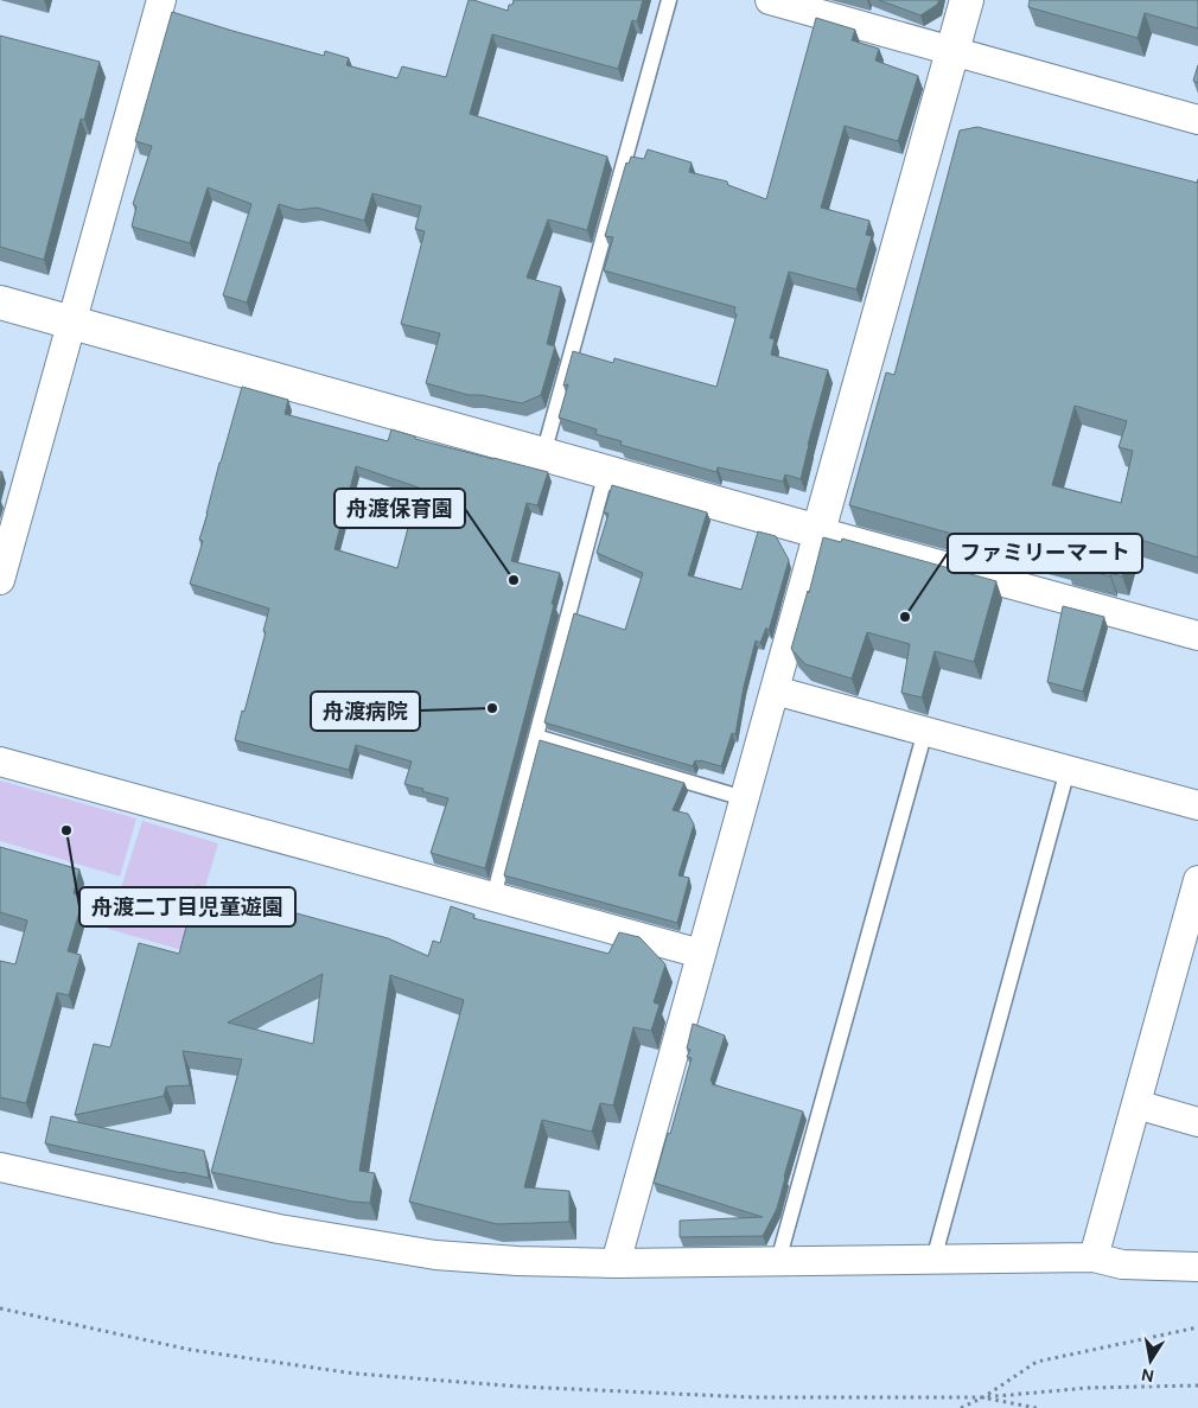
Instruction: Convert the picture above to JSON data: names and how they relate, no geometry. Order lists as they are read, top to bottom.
{
  "places": [
    "舟渡保育園",
    "ファミリーマート",
    "舟渡病院",
    "舟渡二丁目児童遊園"
  ],
  "north": "bottom"
}
